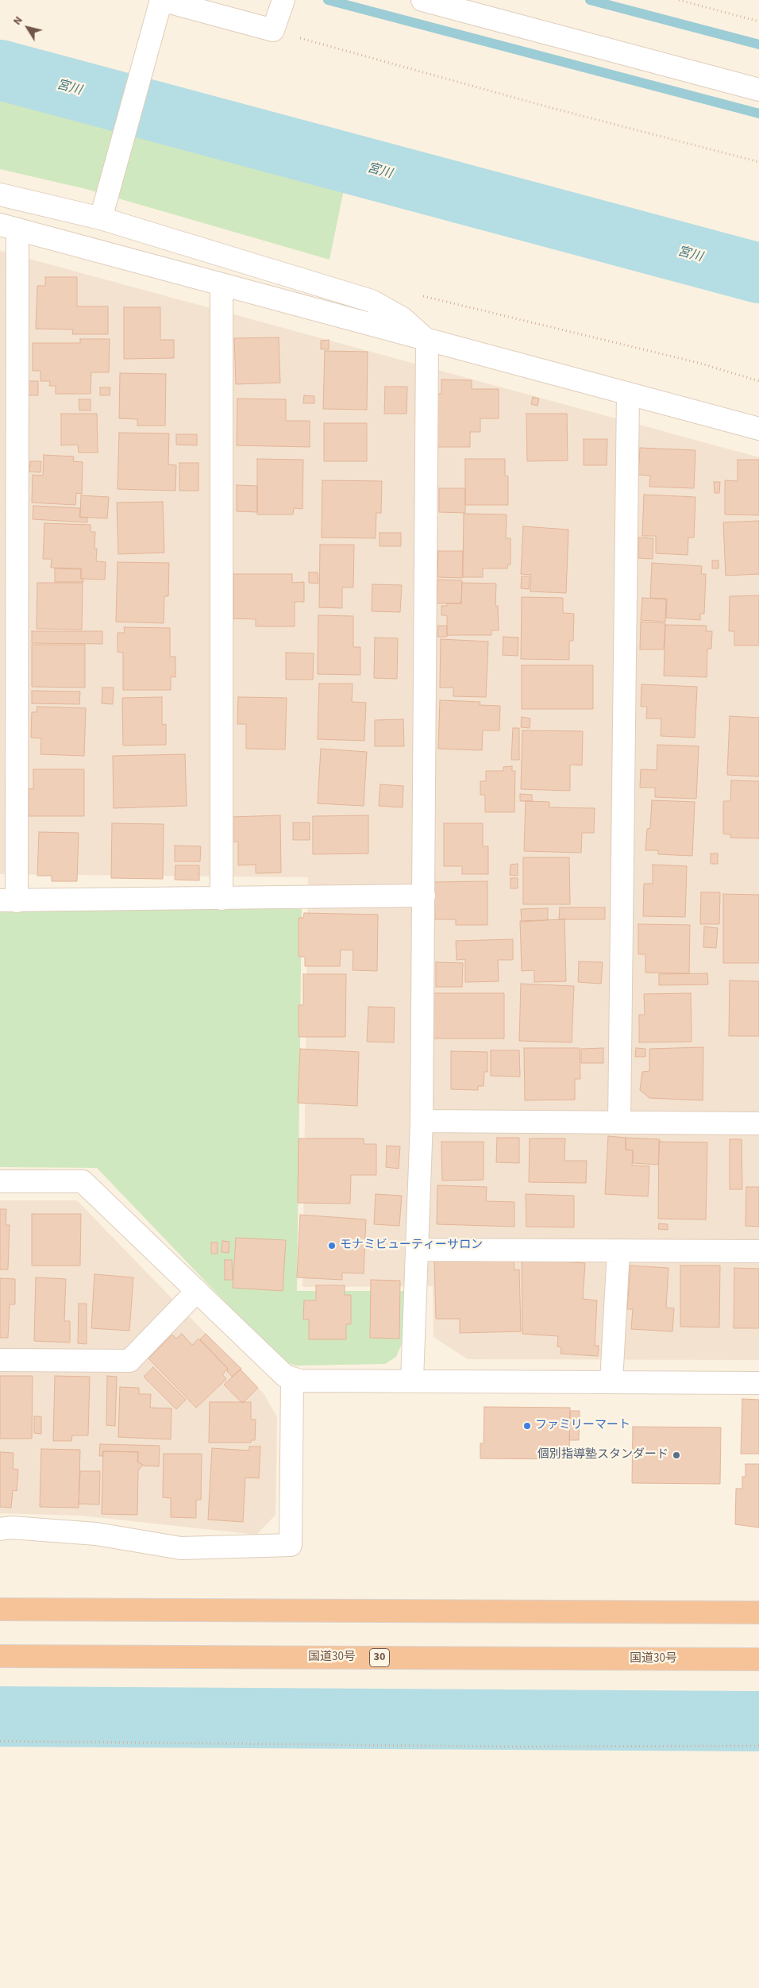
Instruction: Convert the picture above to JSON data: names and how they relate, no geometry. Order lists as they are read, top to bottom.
{
  "streets": {
    "highway": ["国道30号", "30"]
  },
  "water": ["宮川"],
  "places": ["モナミビューティーサロン", "ファミリーマート", "個別指導塾スタンダード"],
  "north": "top left"
}
